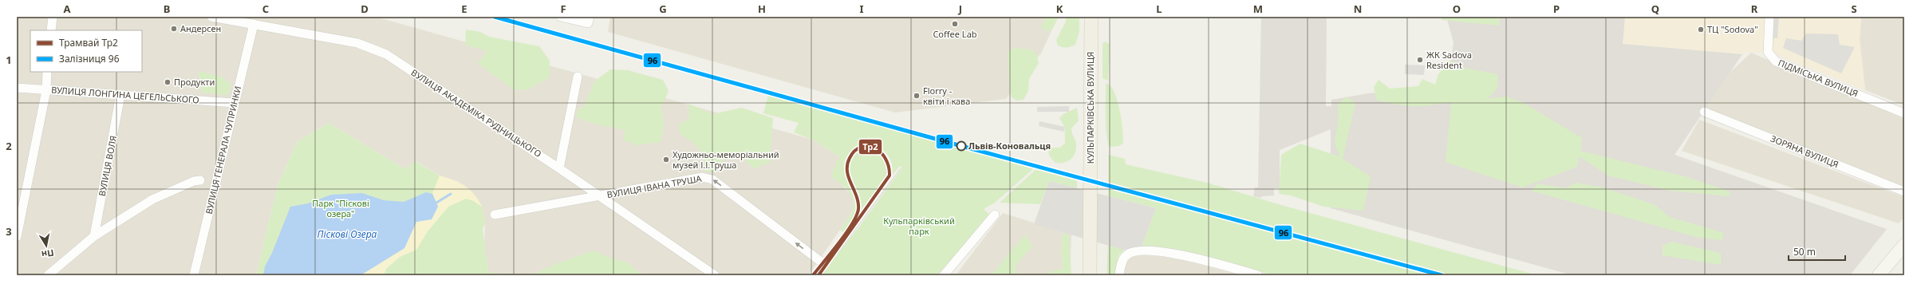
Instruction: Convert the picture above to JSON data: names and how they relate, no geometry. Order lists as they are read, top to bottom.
{
  "streets": {
    "main road": ["КУЛЬПАРКІВСЬКА ВУЛИЦЯ"],
    "street": [
      "ПІДМІСЬКА ВУЛИЦЯ",
      "ВУЛИЦЯ ЛОНГИНА ЦЕГЕЛЬСЬКОГО",
      "ВУЛИЦЯ АКАДЕМІКА РУДНИЦЬКОГО",
      "ВУЛИЦЯ ГЕНЕРАЛА ЧУПРИНКИ",
      "ЗОРЯНА ВУЛИЦЯ",
      "ВУЛИЦЯ ВОЛЯ",
      "ВУЛИЦЯ ІВАНА ТРУША"
    ]
  },
  "crossings": [
    ["ВУЛИЦЯ ЛОНГИНА ЦЕГЕЛЬСЬКОГО", "ВУЛИЦЯ ГЕНЕРАЛА ЧУПРИНКИ"],
    ["ВУЛИЦЯ ЛОНГИНА ЦЕГЕЛЬСЬКОГО", "ВУЛИЦЯ ВОЛЯ"],
    ["ВУЛИЦЯ АКАДЕМІКА РУДНИЦЬКОГО", "ВУЛИЦЯ ГЕНЕРАЛА ЧУПРИНКИ"],
    ["ВУЛИЦЯ АКАДЕМІКА РУДНИЦЬКОГО", "ВУЛИЦЯ ІВАНА ТРУША"]
  ],
  "one_way": ["ВУЛИЦЯ ІВАНА ТРУША"],
  "water": ["Піскові Озера"],
  "parks": ["Парк \"Піскові озера\"", "Кульпарківський парк"],
  "places": [
    "Coffee Lab",
    "Андерсен",
    "ТЦ \"Sodova\"",
    "ЖК Sadova Resident",
    "Продукти",
    "Florry - квіти і кава",
    "Львів-Коновальця",
    "Художньо-меморіальний музей І.І.Труша"
  ],
  "lines": ["rail line 96", "tram line Тр2"],
  "legend": ["Трамвай Тр2", "Залізниця 96"],
  "scale_bar": "50 m",
  "north": "bottom",
  "grid": {
    "columns": [
      "A",
      "B",
      "C",
      "D",
      "E",
      "F",
      "G",
      "H",
      "I",
      "J",
      "K",
      "L",
      "M",
      "N",
      "O",
      "P",
      "Q",
      "R",
      "S"
    ],
    "rows": ["1", "2", "3"]
  }
}
